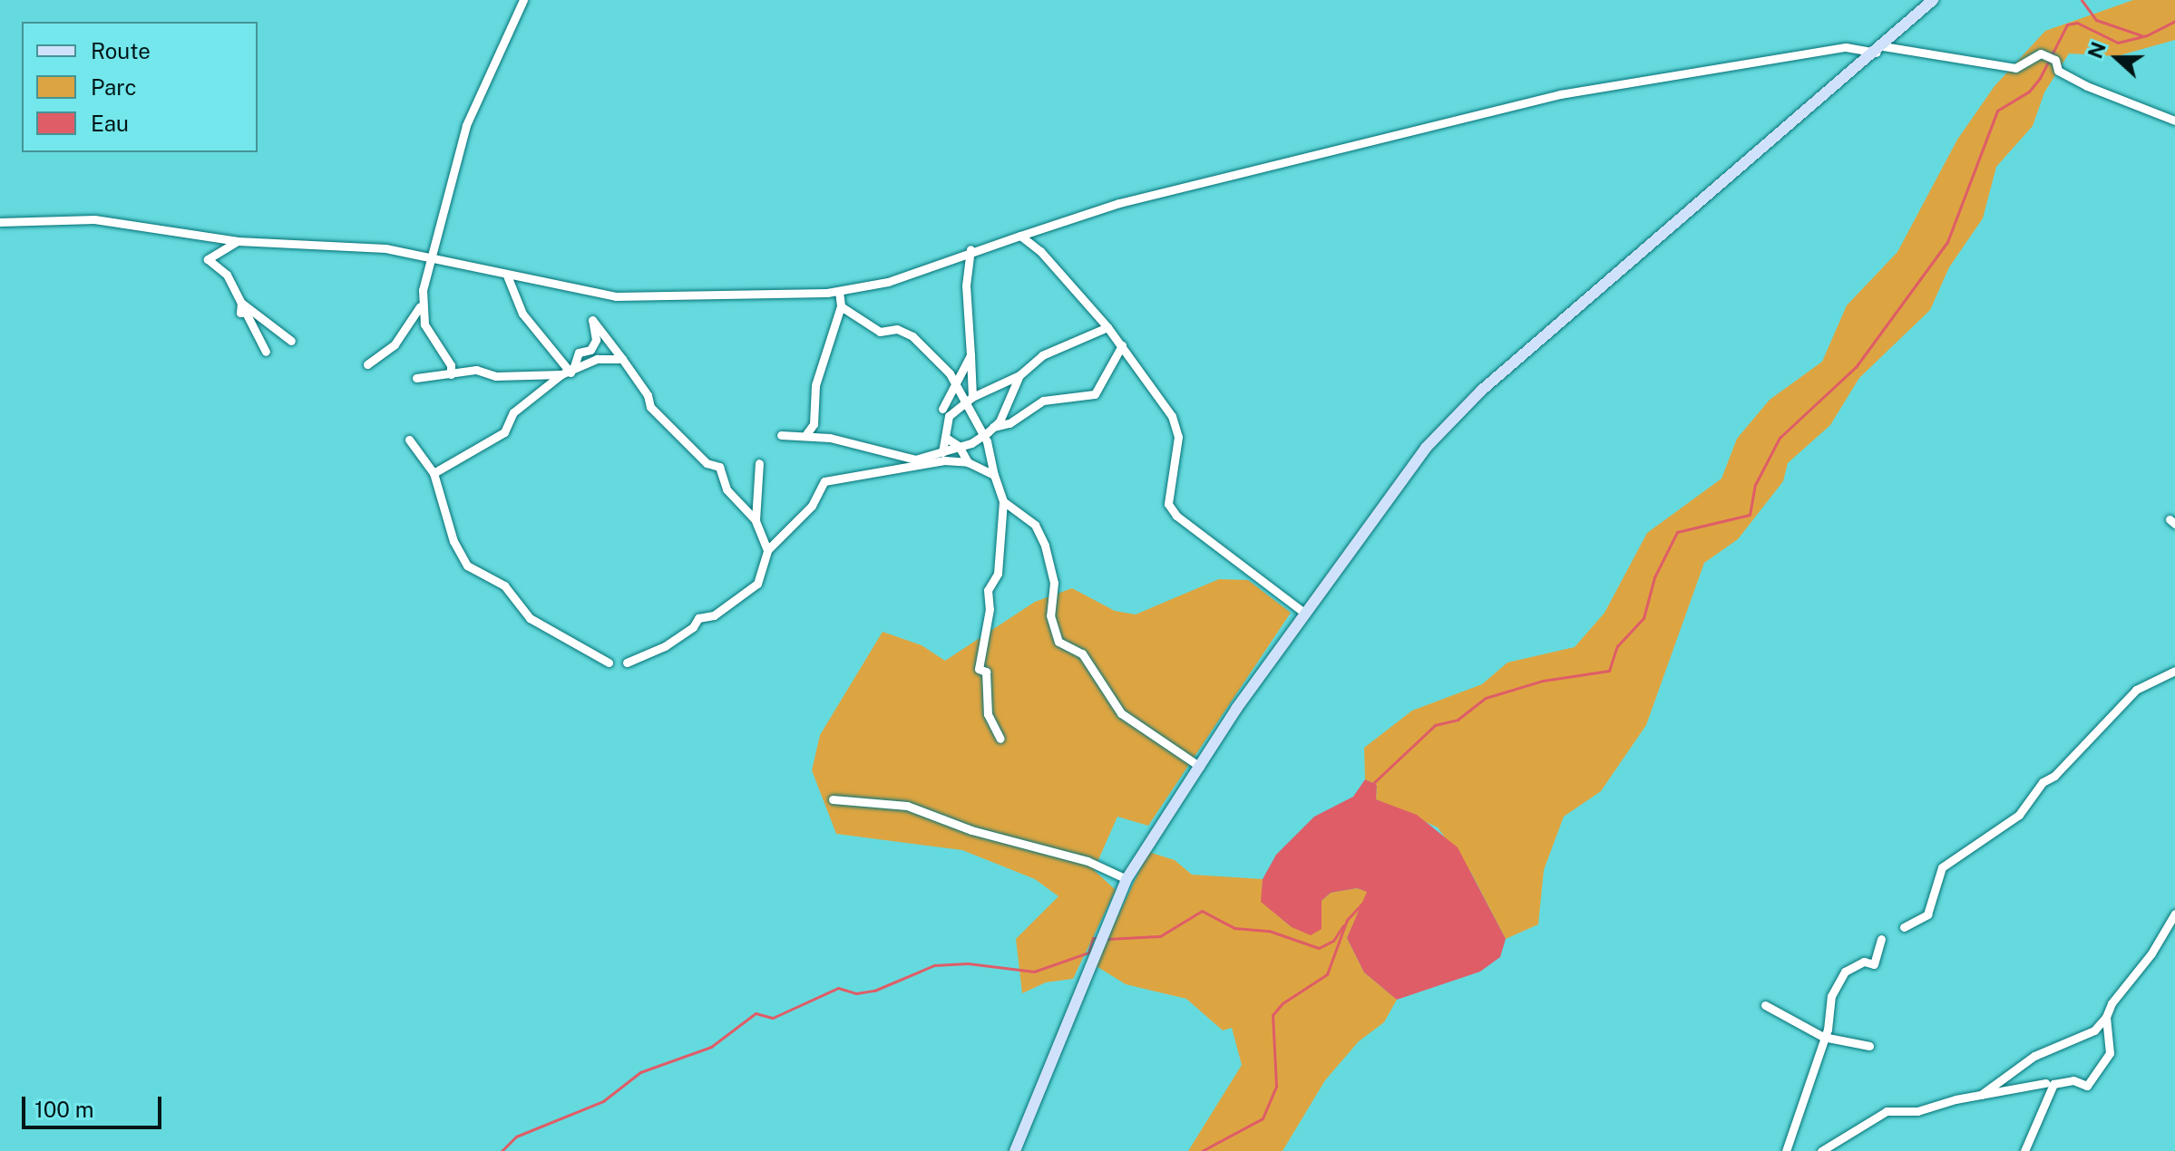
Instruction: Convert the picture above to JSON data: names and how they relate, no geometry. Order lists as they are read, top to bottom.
{
  "legend": ["Route", "Parc", "Eau"],
  "scale_bar": "100 m",
  "north": "left"
}
